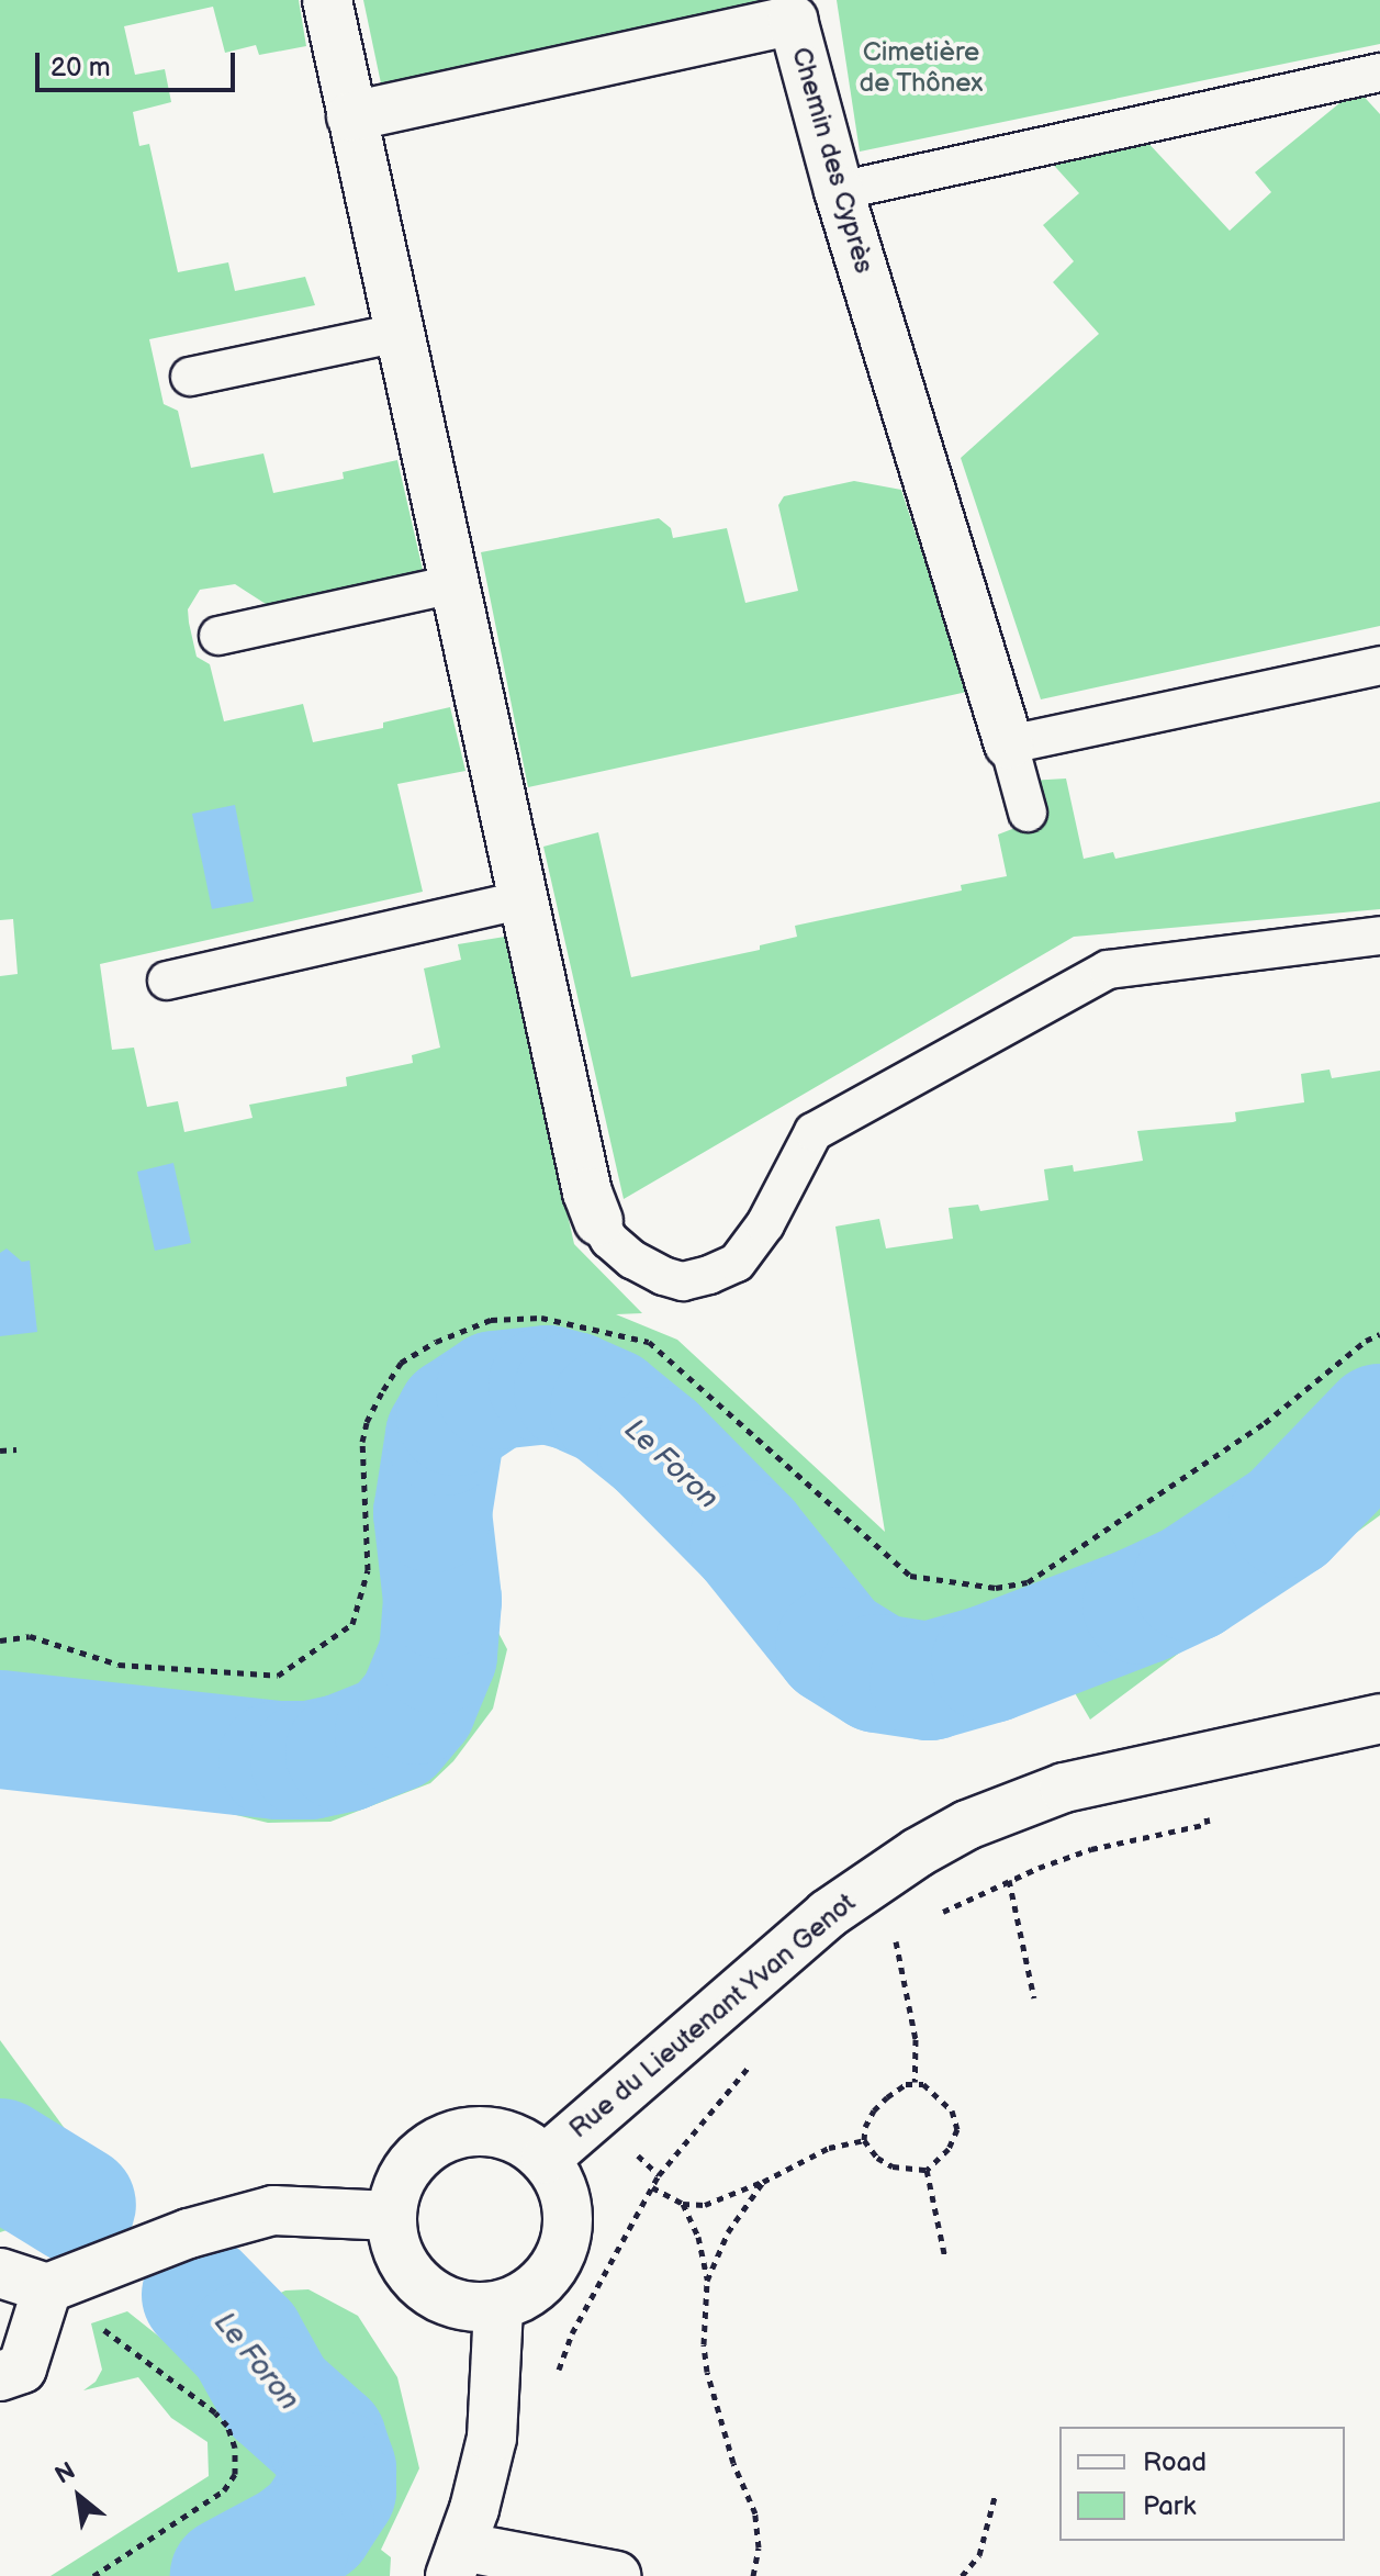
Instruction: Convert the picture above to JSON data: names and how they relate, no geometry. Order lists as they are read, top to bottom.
{
  "streets": {
    "street": ["Chemin des Cyprès", "Rue du Lieutenant Yvan Genot"]
  },
  "water": ["Le Foron"],
  "parks": ["Cimetière de Thônex"],
  "legend": ["Road", "Park"],
  "scale_bar": "20 m",
  "north": "top left"
}
